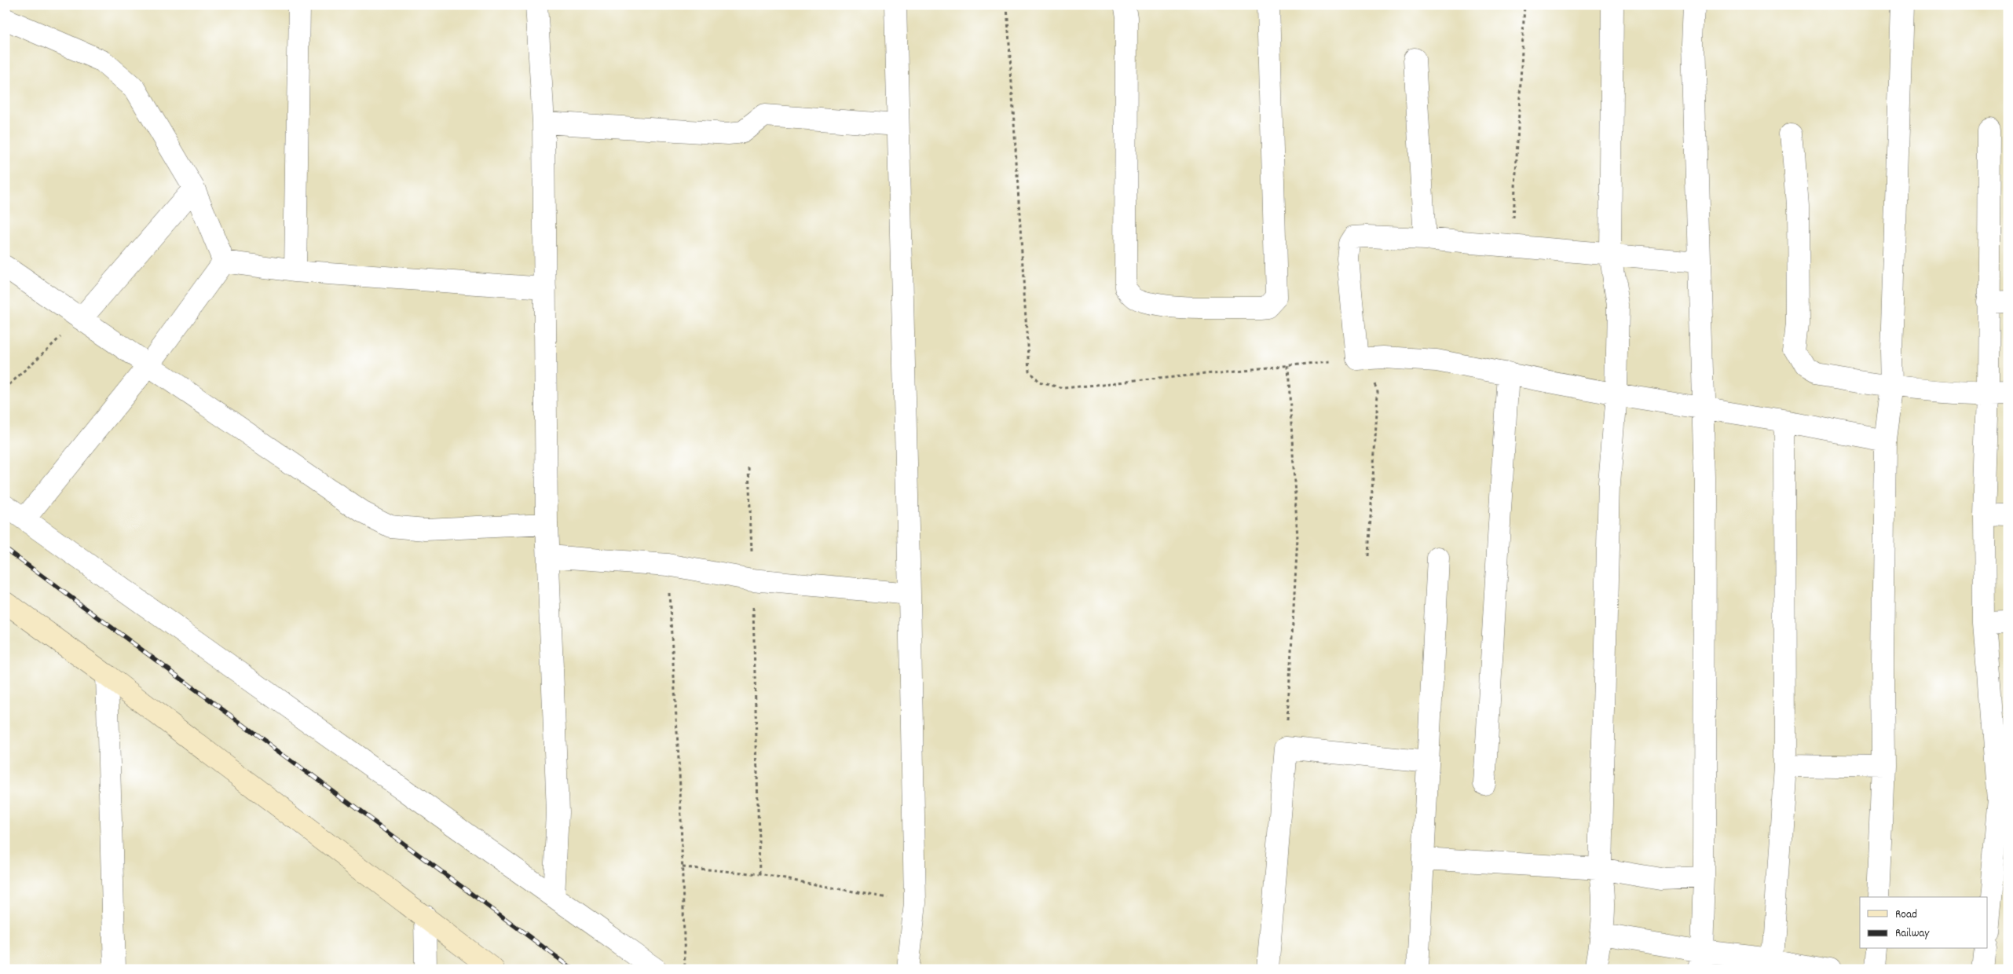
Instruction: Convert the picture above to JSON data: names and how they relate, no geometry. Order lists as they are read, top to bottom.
{
  "legend": ["Road", "Railway"]
}
